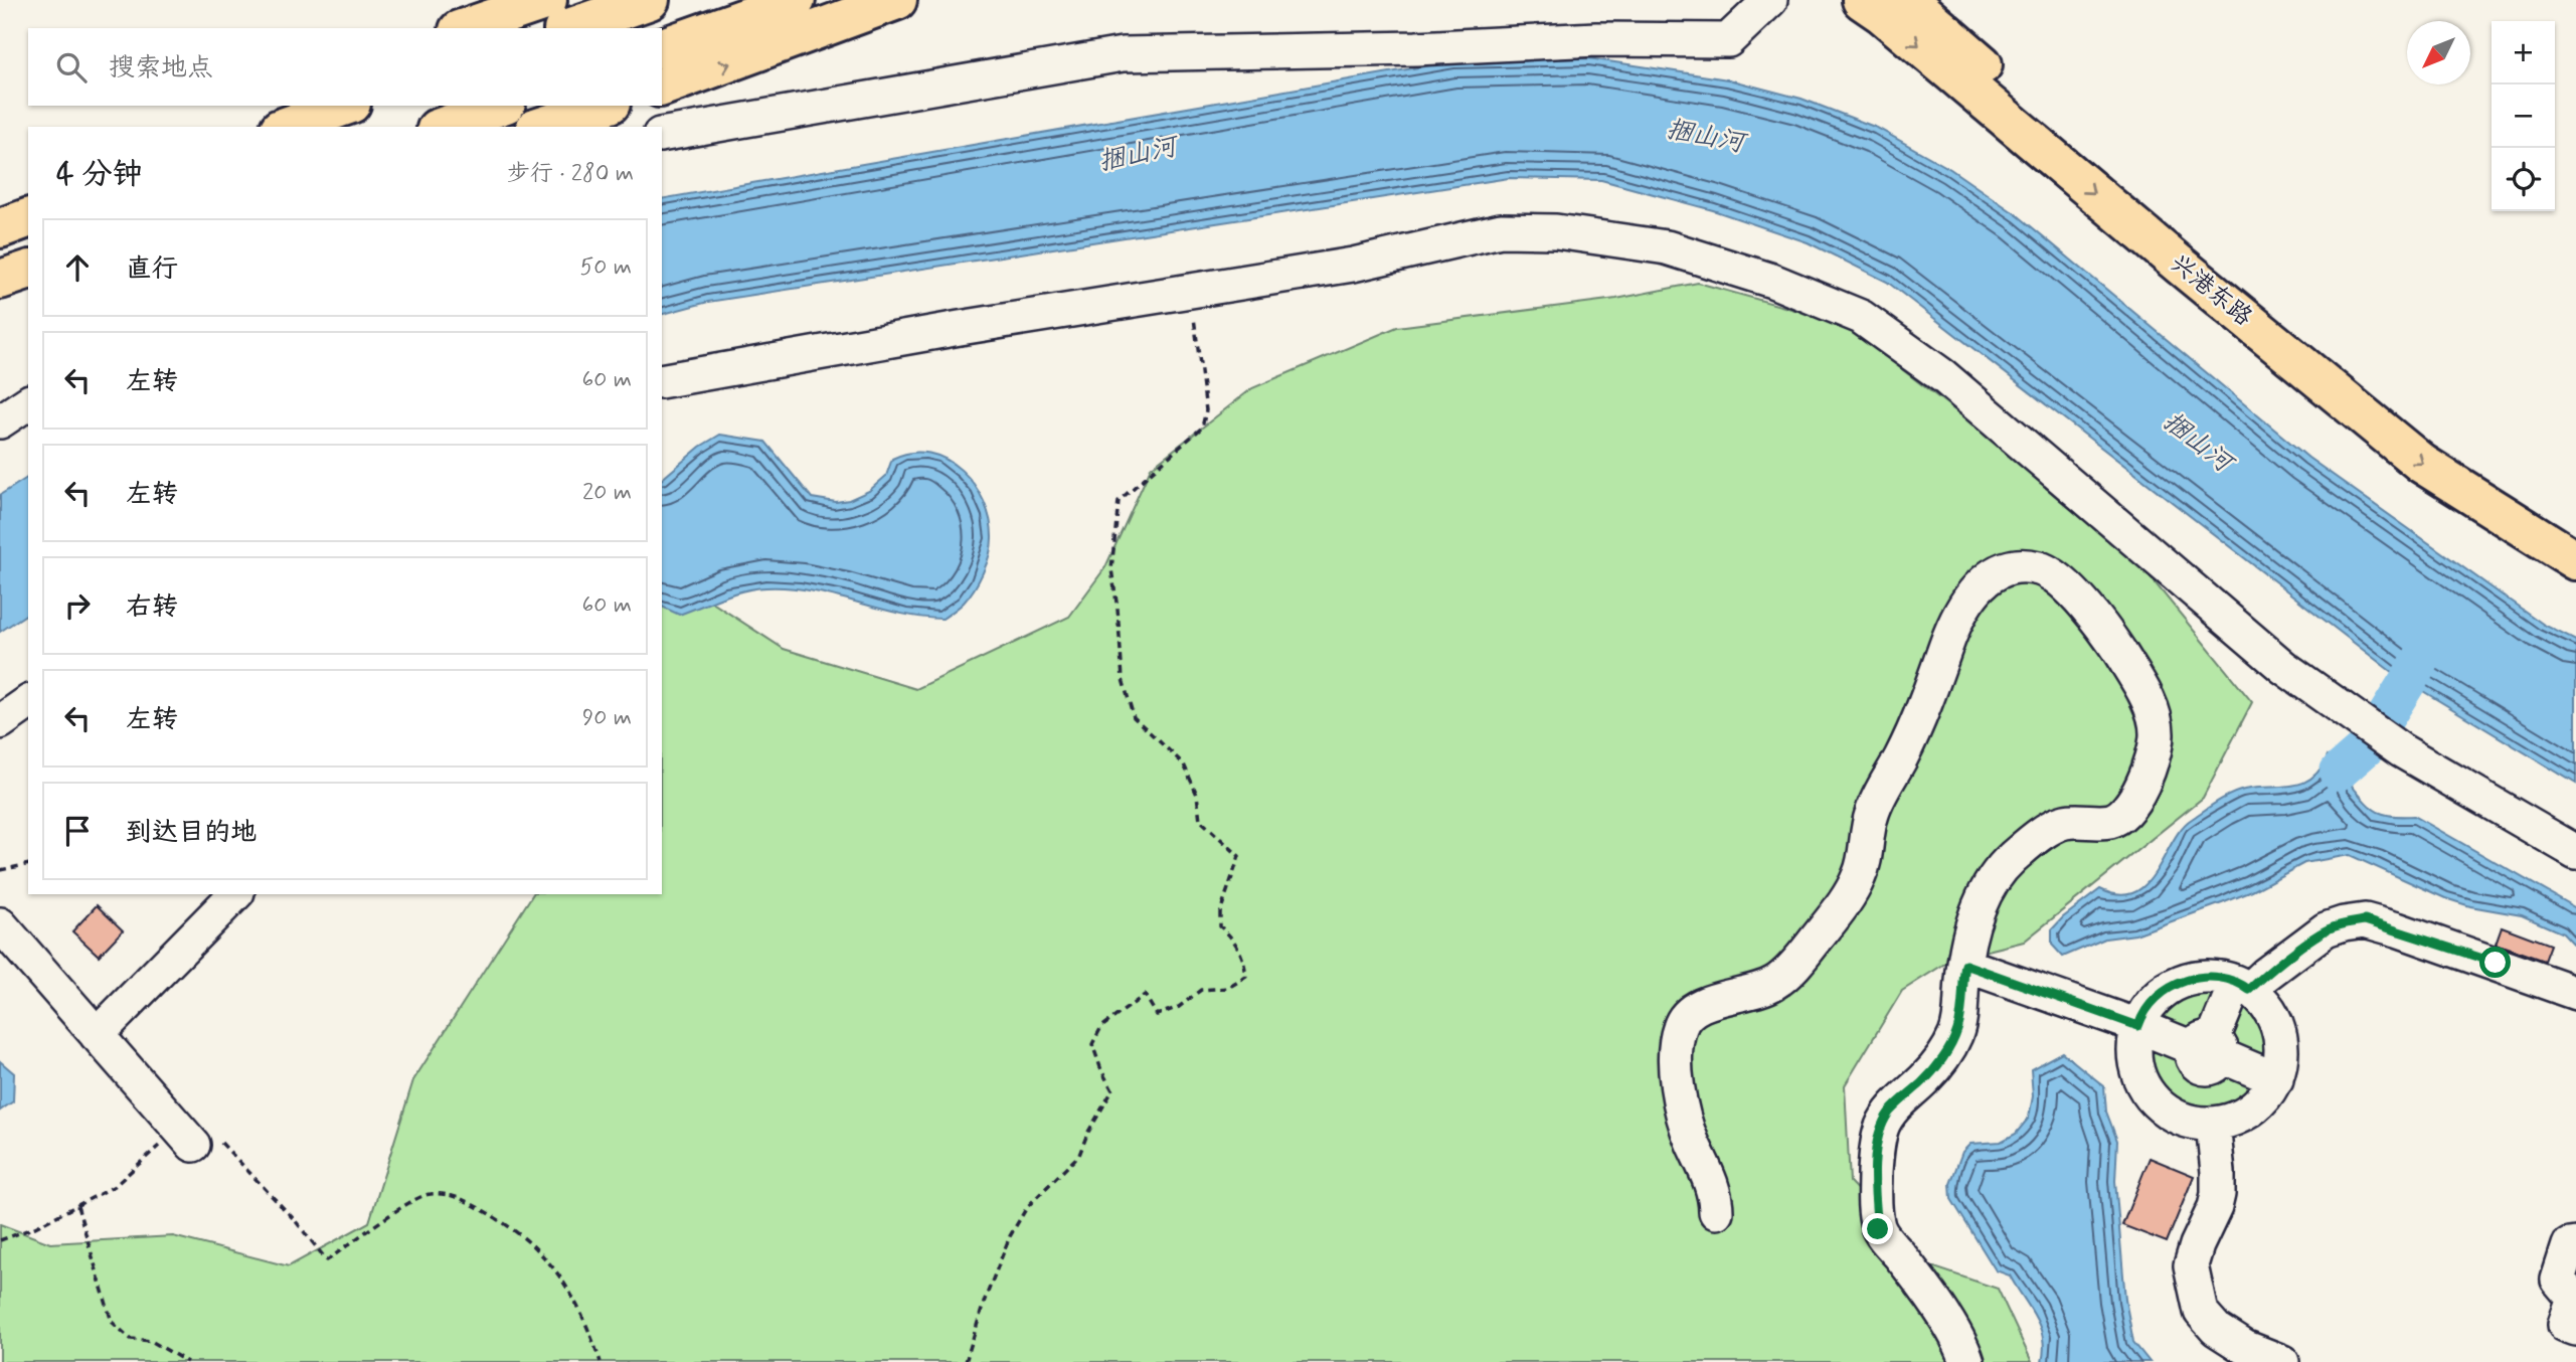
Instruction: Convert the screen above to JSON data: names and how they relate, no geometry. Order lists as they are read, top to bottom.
{
  "streets": {
    "main road": ["兴港东路"]
  },
  "water": ["捆山河"],
  "north": "bottom left",
  "page": {
    "map_buttons": ["+", "−"],
    "search": "搜索地点",
    "heading": ["4 分钟", "步行 · 280 m"],
    "list": [
      ["直行", "50 m"],
      ["左转", "60 m"],
      ["左转", "20 m"],
      ["右转", "60 m"],
      ["左转", "90 m"],
      "到达目的地"
    ]
  }
}
